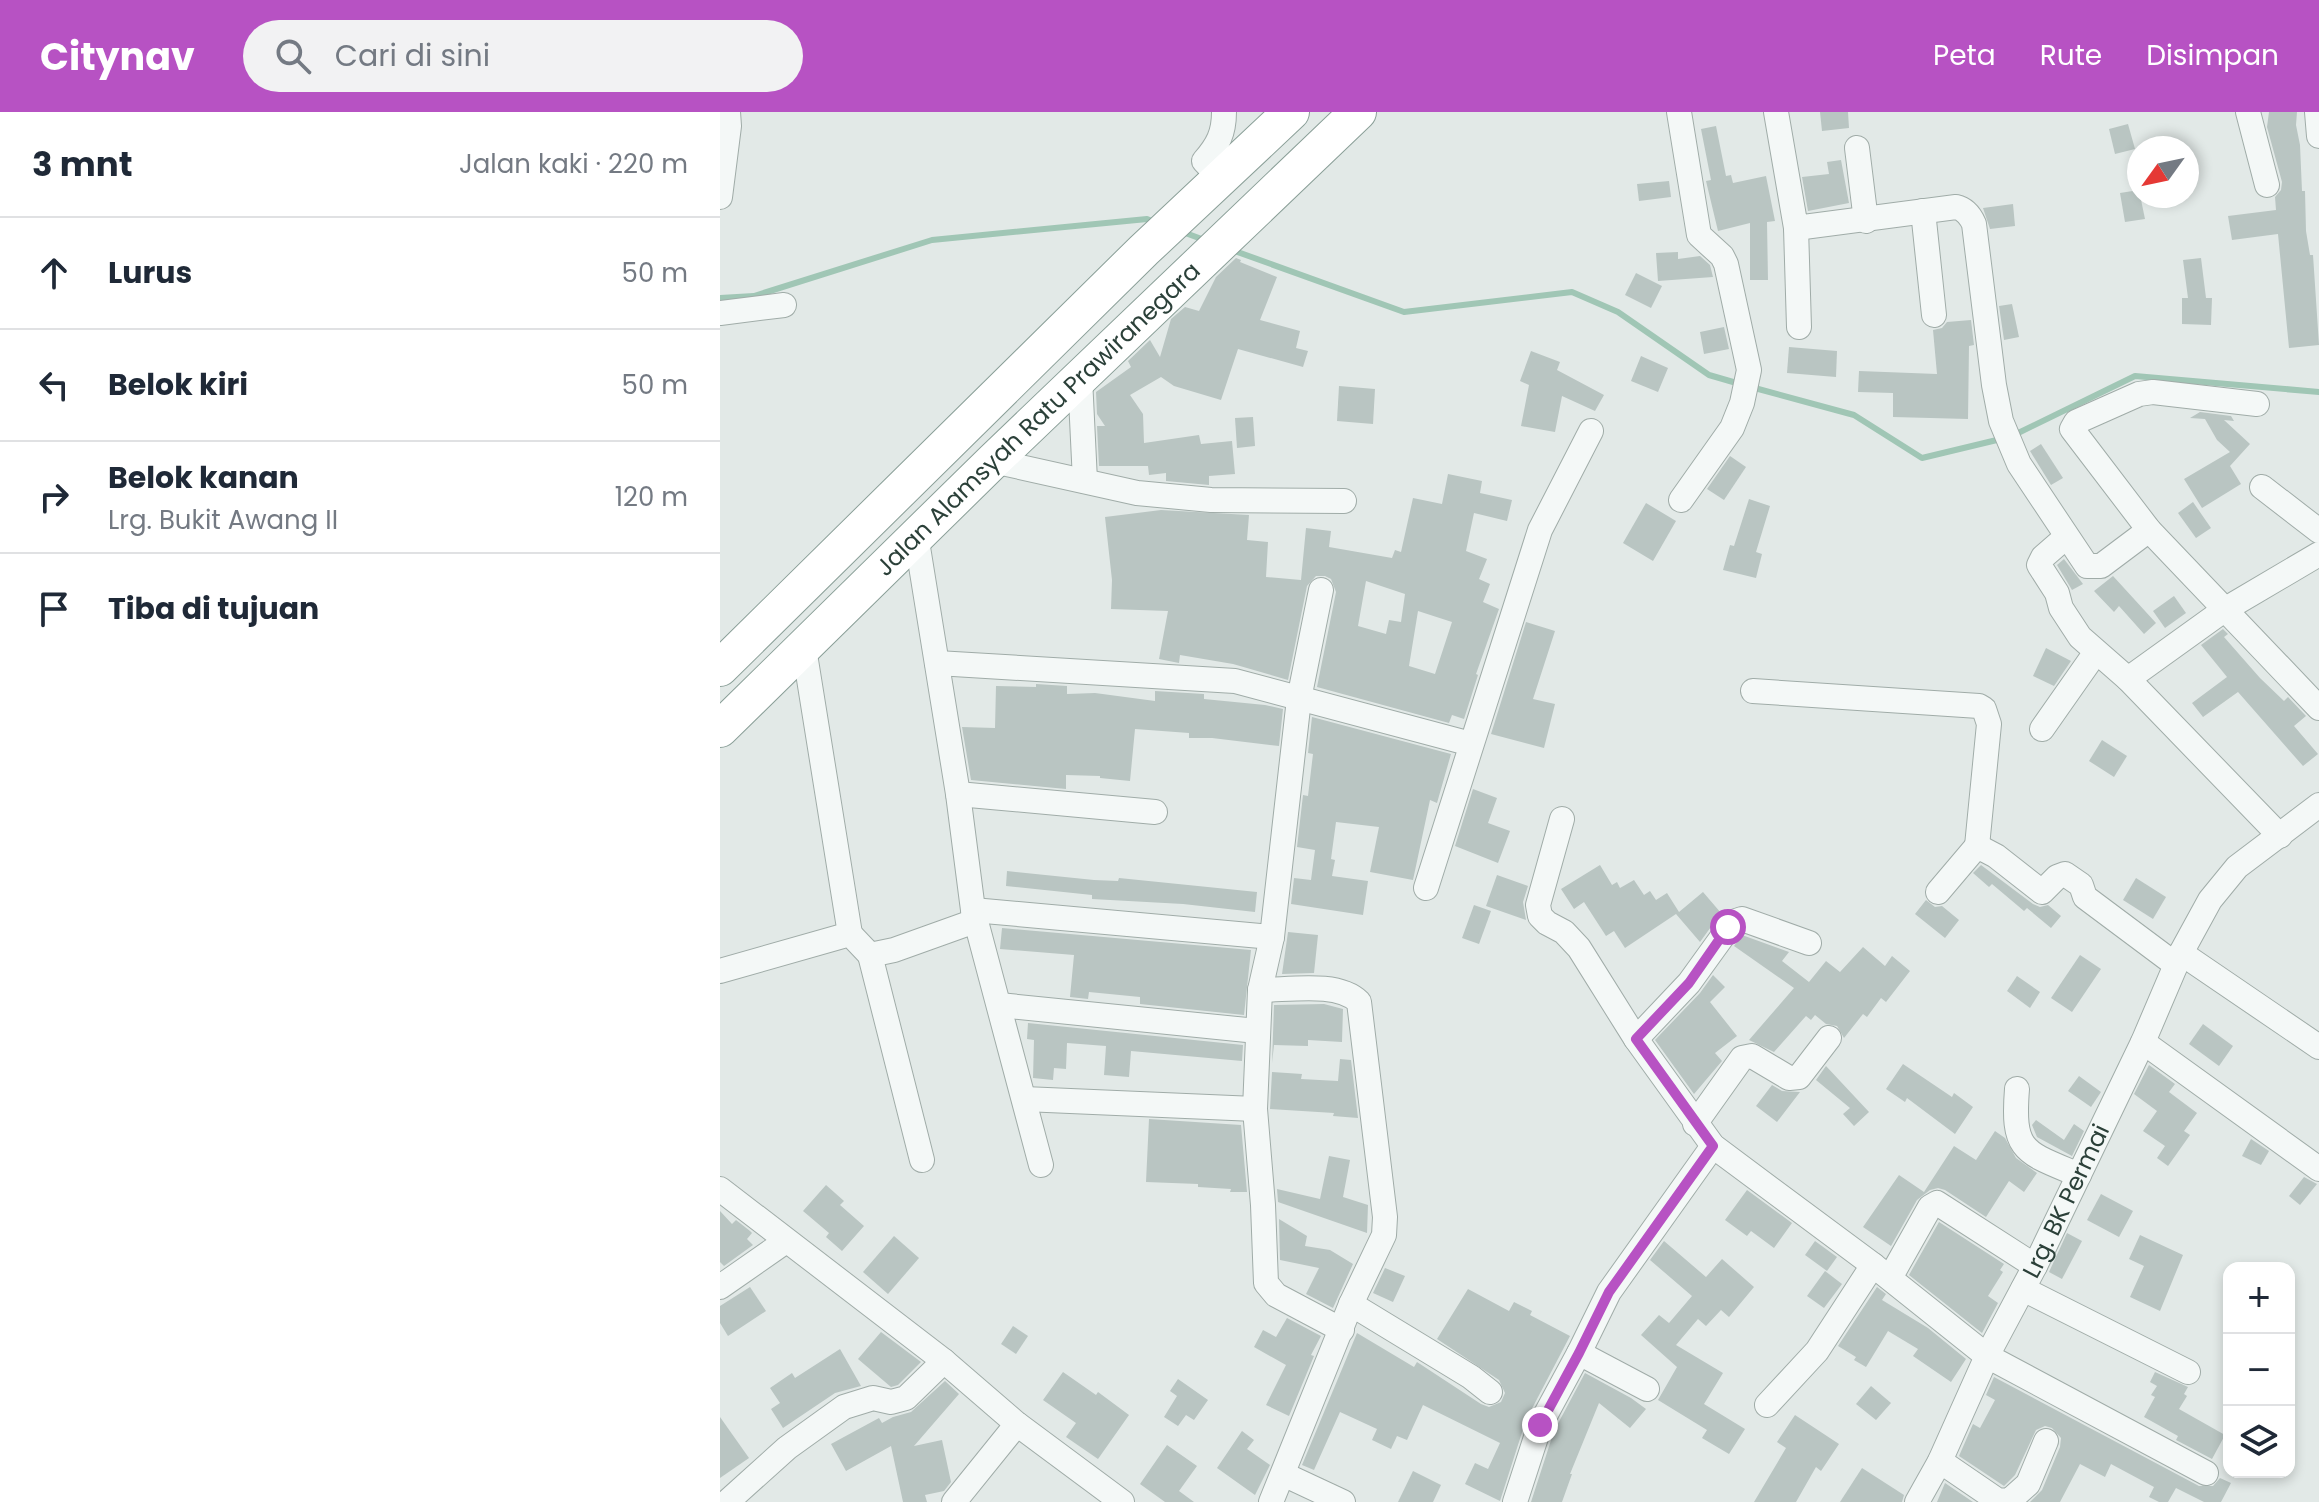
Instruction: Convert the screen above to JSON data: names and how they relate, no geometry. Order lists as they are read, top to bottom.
{
  "streets": {
    "highway": ["Jalan Alamsyah Ratu Prawiranegara"],
    "street": ["Lrg. BK Permai"]
  },
  "north": "bottom left",
  "page": {
    "header": "Citynav",
    "search": "Cari di sini",
    "nav": ["Peta", "Rute", "Disimpan"],
    "heading": ["3 mnt", "Jalan kaki · 220 m"],
    "list": [
      ["Lurus", "50 m"],
      ["Belok kiri", "50 m"],
      ["Belok kanan", "Lrg. Bukit Awang II", "120 m"],
      "Tiba di tujuan"
    ],
    "map_buttons": ["+", "−"]
  }
}
